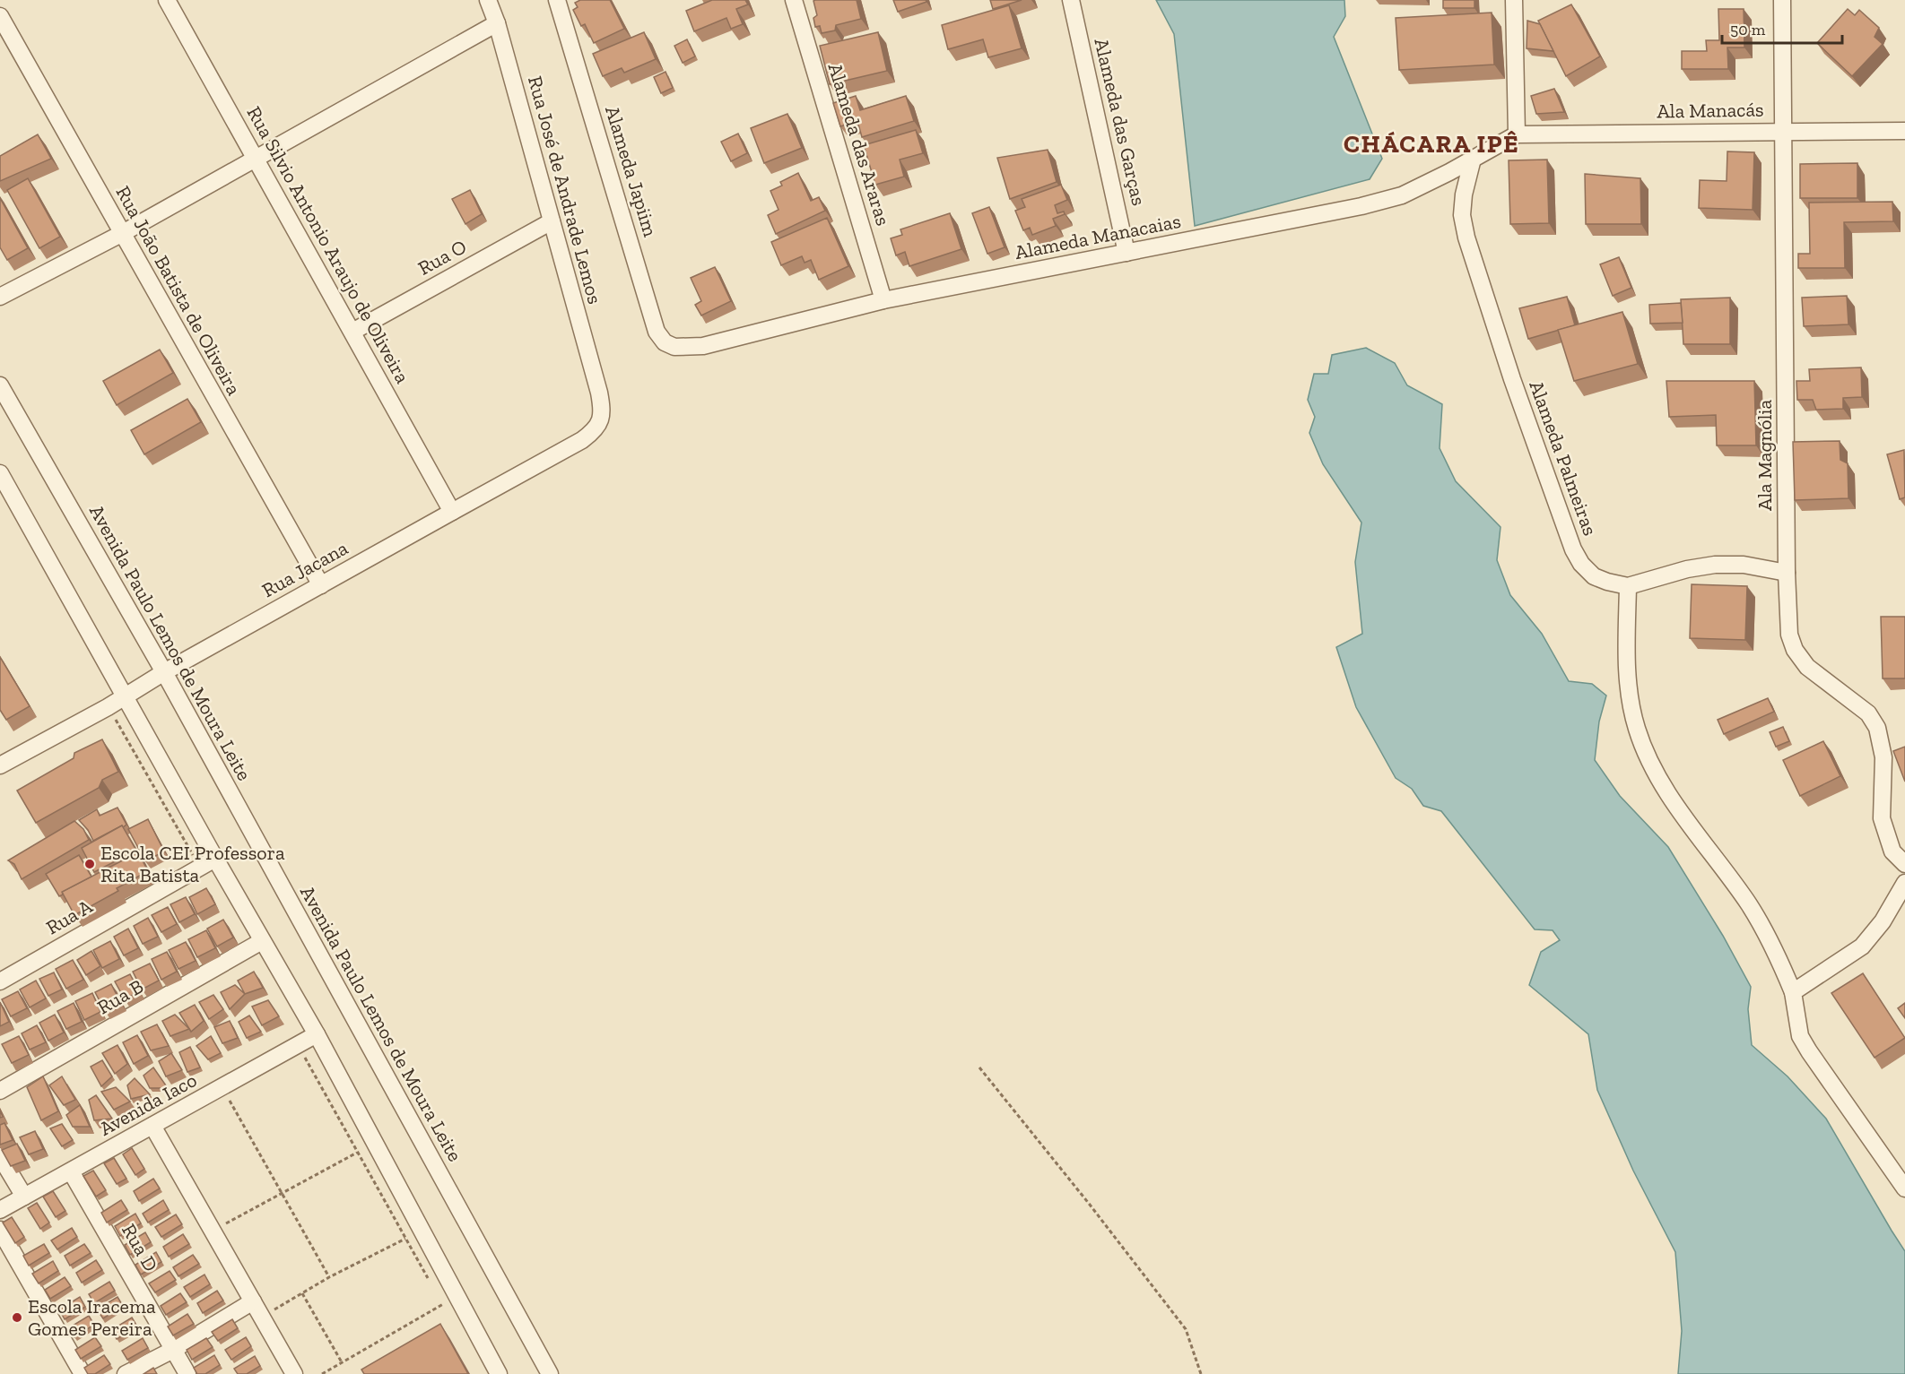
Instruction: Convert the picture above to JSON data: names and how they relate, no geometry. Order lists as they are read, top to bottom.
{
  "streets": {
    "street": [
      "Ala Manacás",
      "Alameda das Garças",
      "Alameda das Araras",
      "Alameda Japiim",
      "Rua José de Andrade Lemos",
      "Alameda Manacaias",
      "Rua Silvio Antonio Araujo de Oliveira",
      "Rua O",
      "Rua João Batista de Oliveira",
      "Ala Magnólia",
      "Alameda Palmeiras",
      "Rua Jacana",
      "Avenida Paulo Lemos de Moura Leite",
      "Rua A",
      "Rua B",
      "Avenida Iaco",
      "Rua D"
    ]
  },
  "crossings": [
    ["Ala Manacás", "Alameda Manacaias"],
    ["Ala Manacás", "Ala Magnólia"],
    ["Alameda das Garças", "Alameda Manacaias"],
    ["Alameda das Araras", "Alameda Manacaias"],
    ["Alameda Japiim", "Alameda Manacaias"],
    ["Rua José de Andrade Lemos", "Rua O"],
    ["Rua José de Andrade Lemos", "Rua Jacana"],
    ["Alameda Manacaias", "Alameda Palmeiras"],
    ["Rua Silvio Antonio Araujo de Oliveira", "Rua O"],
    ["Rua Silvio Antonio Araujo de Oliveira", "Rua Jacana"],
    ["Rua João Batista de Oliveira", "Rua Jacana"],
    ["Rua Jacana", "Avenida Paulo Lemos de Moura Leite"],
    ["Avenida Iaco", "Rua D"]
  ],
  "districts": ["CHÁCARA IPÊ"],
  "places": ["Escola CEI Professora Rita Batista", "Escola Iracema Gomes Pereira"],
  "scale_bar": "50 m"
}
